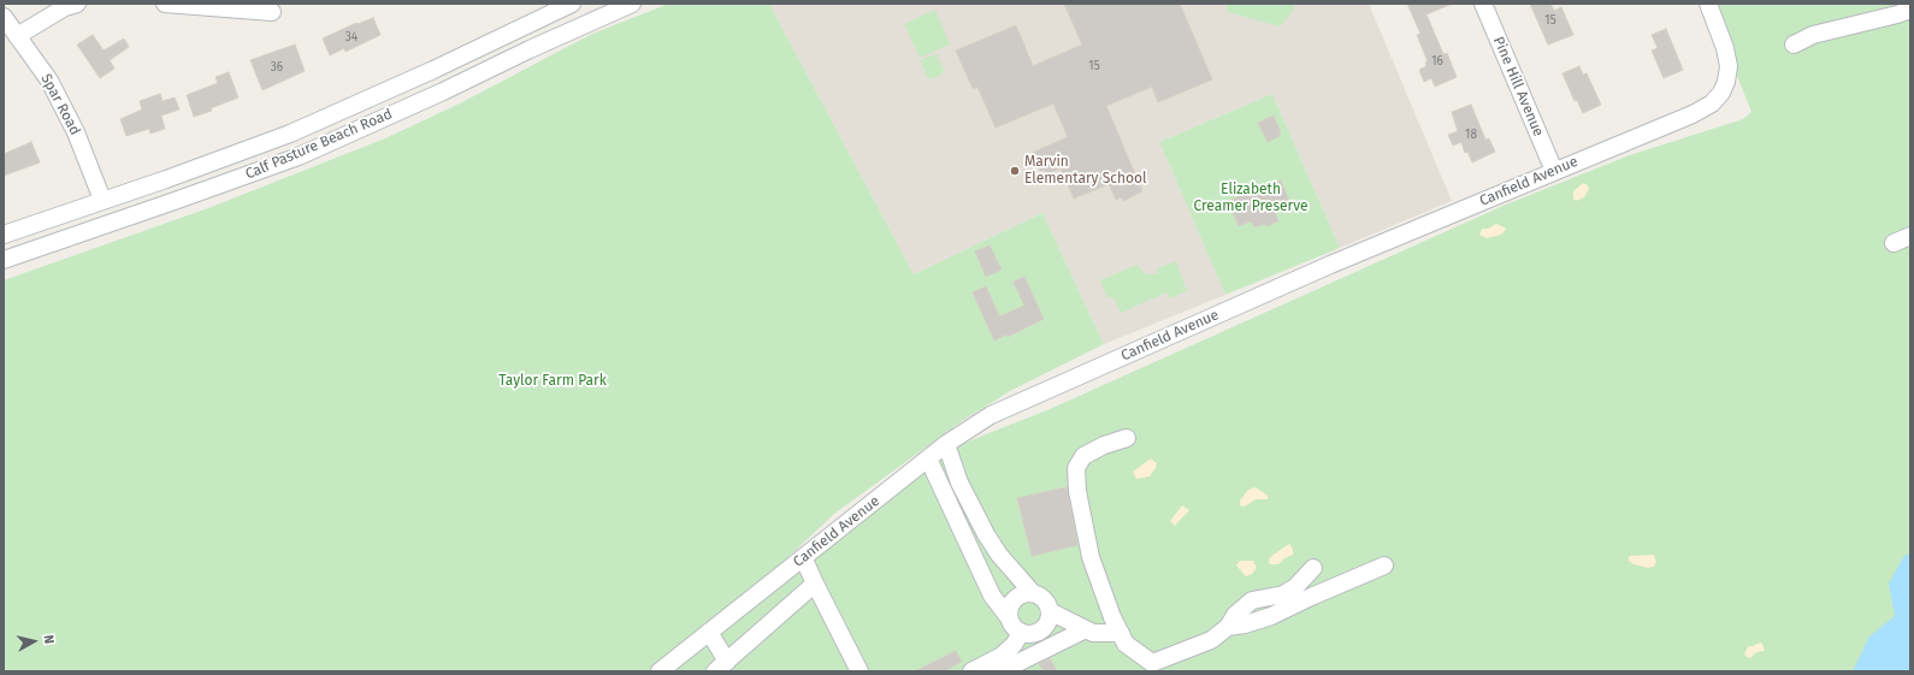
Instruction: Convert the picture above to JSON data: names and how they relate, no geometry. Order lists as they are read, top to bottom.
{
  "streets": {
    "street": [
      "Pine Hill Avenue",
      "Spar Road",
      "Calf Pasture Beach Road",
      "Canfield Avenue"
    ]
  },
  "crossings": [
    ["Pine Hill Avenue", "Canfield Avenue"],
    ["Spar Road", "Calf Pasture Beach Road"]
  ],
  "parks": ["Elizabeth Creamer Preserve", "Taylor Farm Park"],
  "places": ["Marvin Elementary School"],
  "house_numbers": [
    "15",
    "34",
    "16",
    "15",
    "36",
    "18"
  ],
  "north": "right"
}
